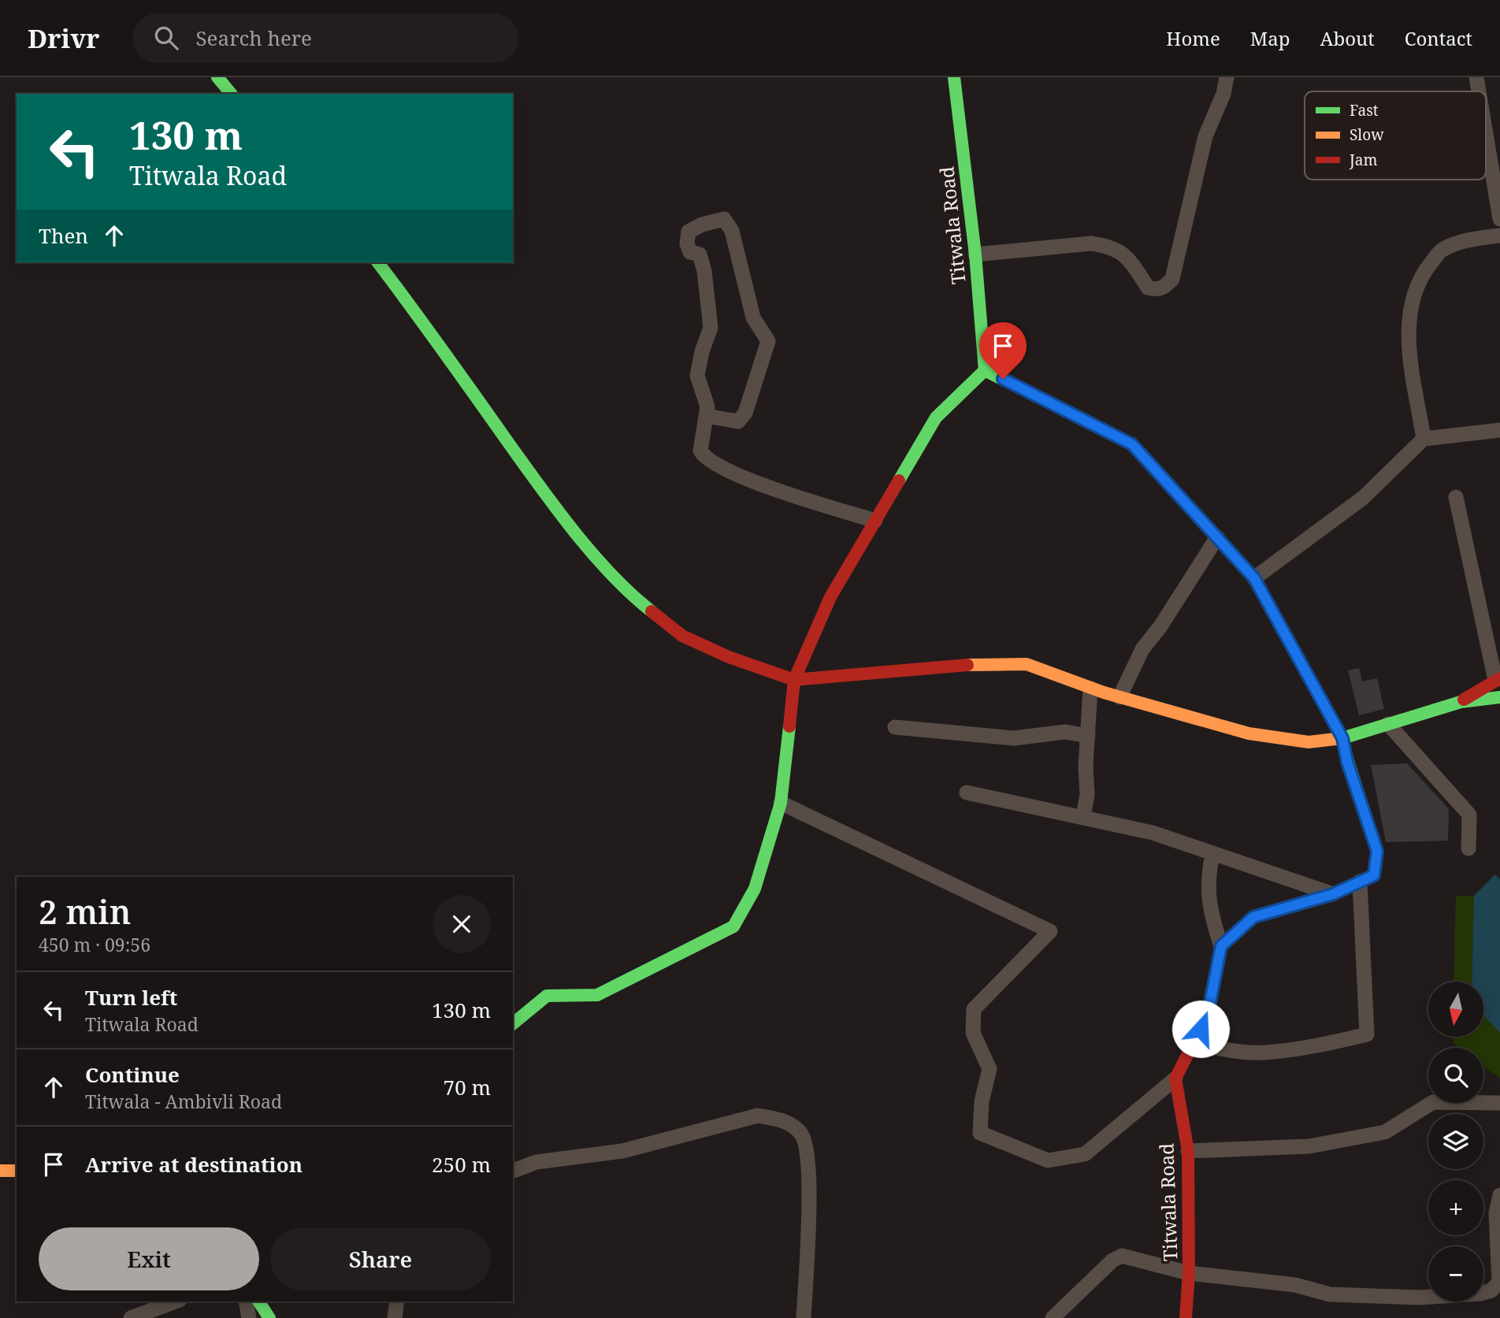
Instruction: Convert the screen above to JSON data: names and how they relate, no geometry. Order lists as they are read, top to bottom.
{
  "streets": {
    "street": ["Titwala Road"]
  },
  "legend": ["Fast", "Slow", "Jam"],
  "north": "bottom",
  "page": {
    "header": "Drivr",
    "search": "Search here",
    "nav": [
      "Home",
      "Map",
      "About",
      "Contact"
    ],
    "turn": ["130 m", "Titwala Road"],
    "then": "Then",
    "heading": ["2 min", "450 m · 09:56"],
    "list": [
      {
        "name": "Turn left",
        "note": "Titwala Road",
        "value": "130 m"
      },
      {
        "name": "Continue",
        "note": "Titwala - Ambivli Road",
        "value": "70 m"
      },
      {
        "name": "Arrive at destination",
        "value": "250 m"
      }
    ],
    "map_buttons": ["+", "−"],
    "buttons": ["Exit", "Share"]
  }
}
